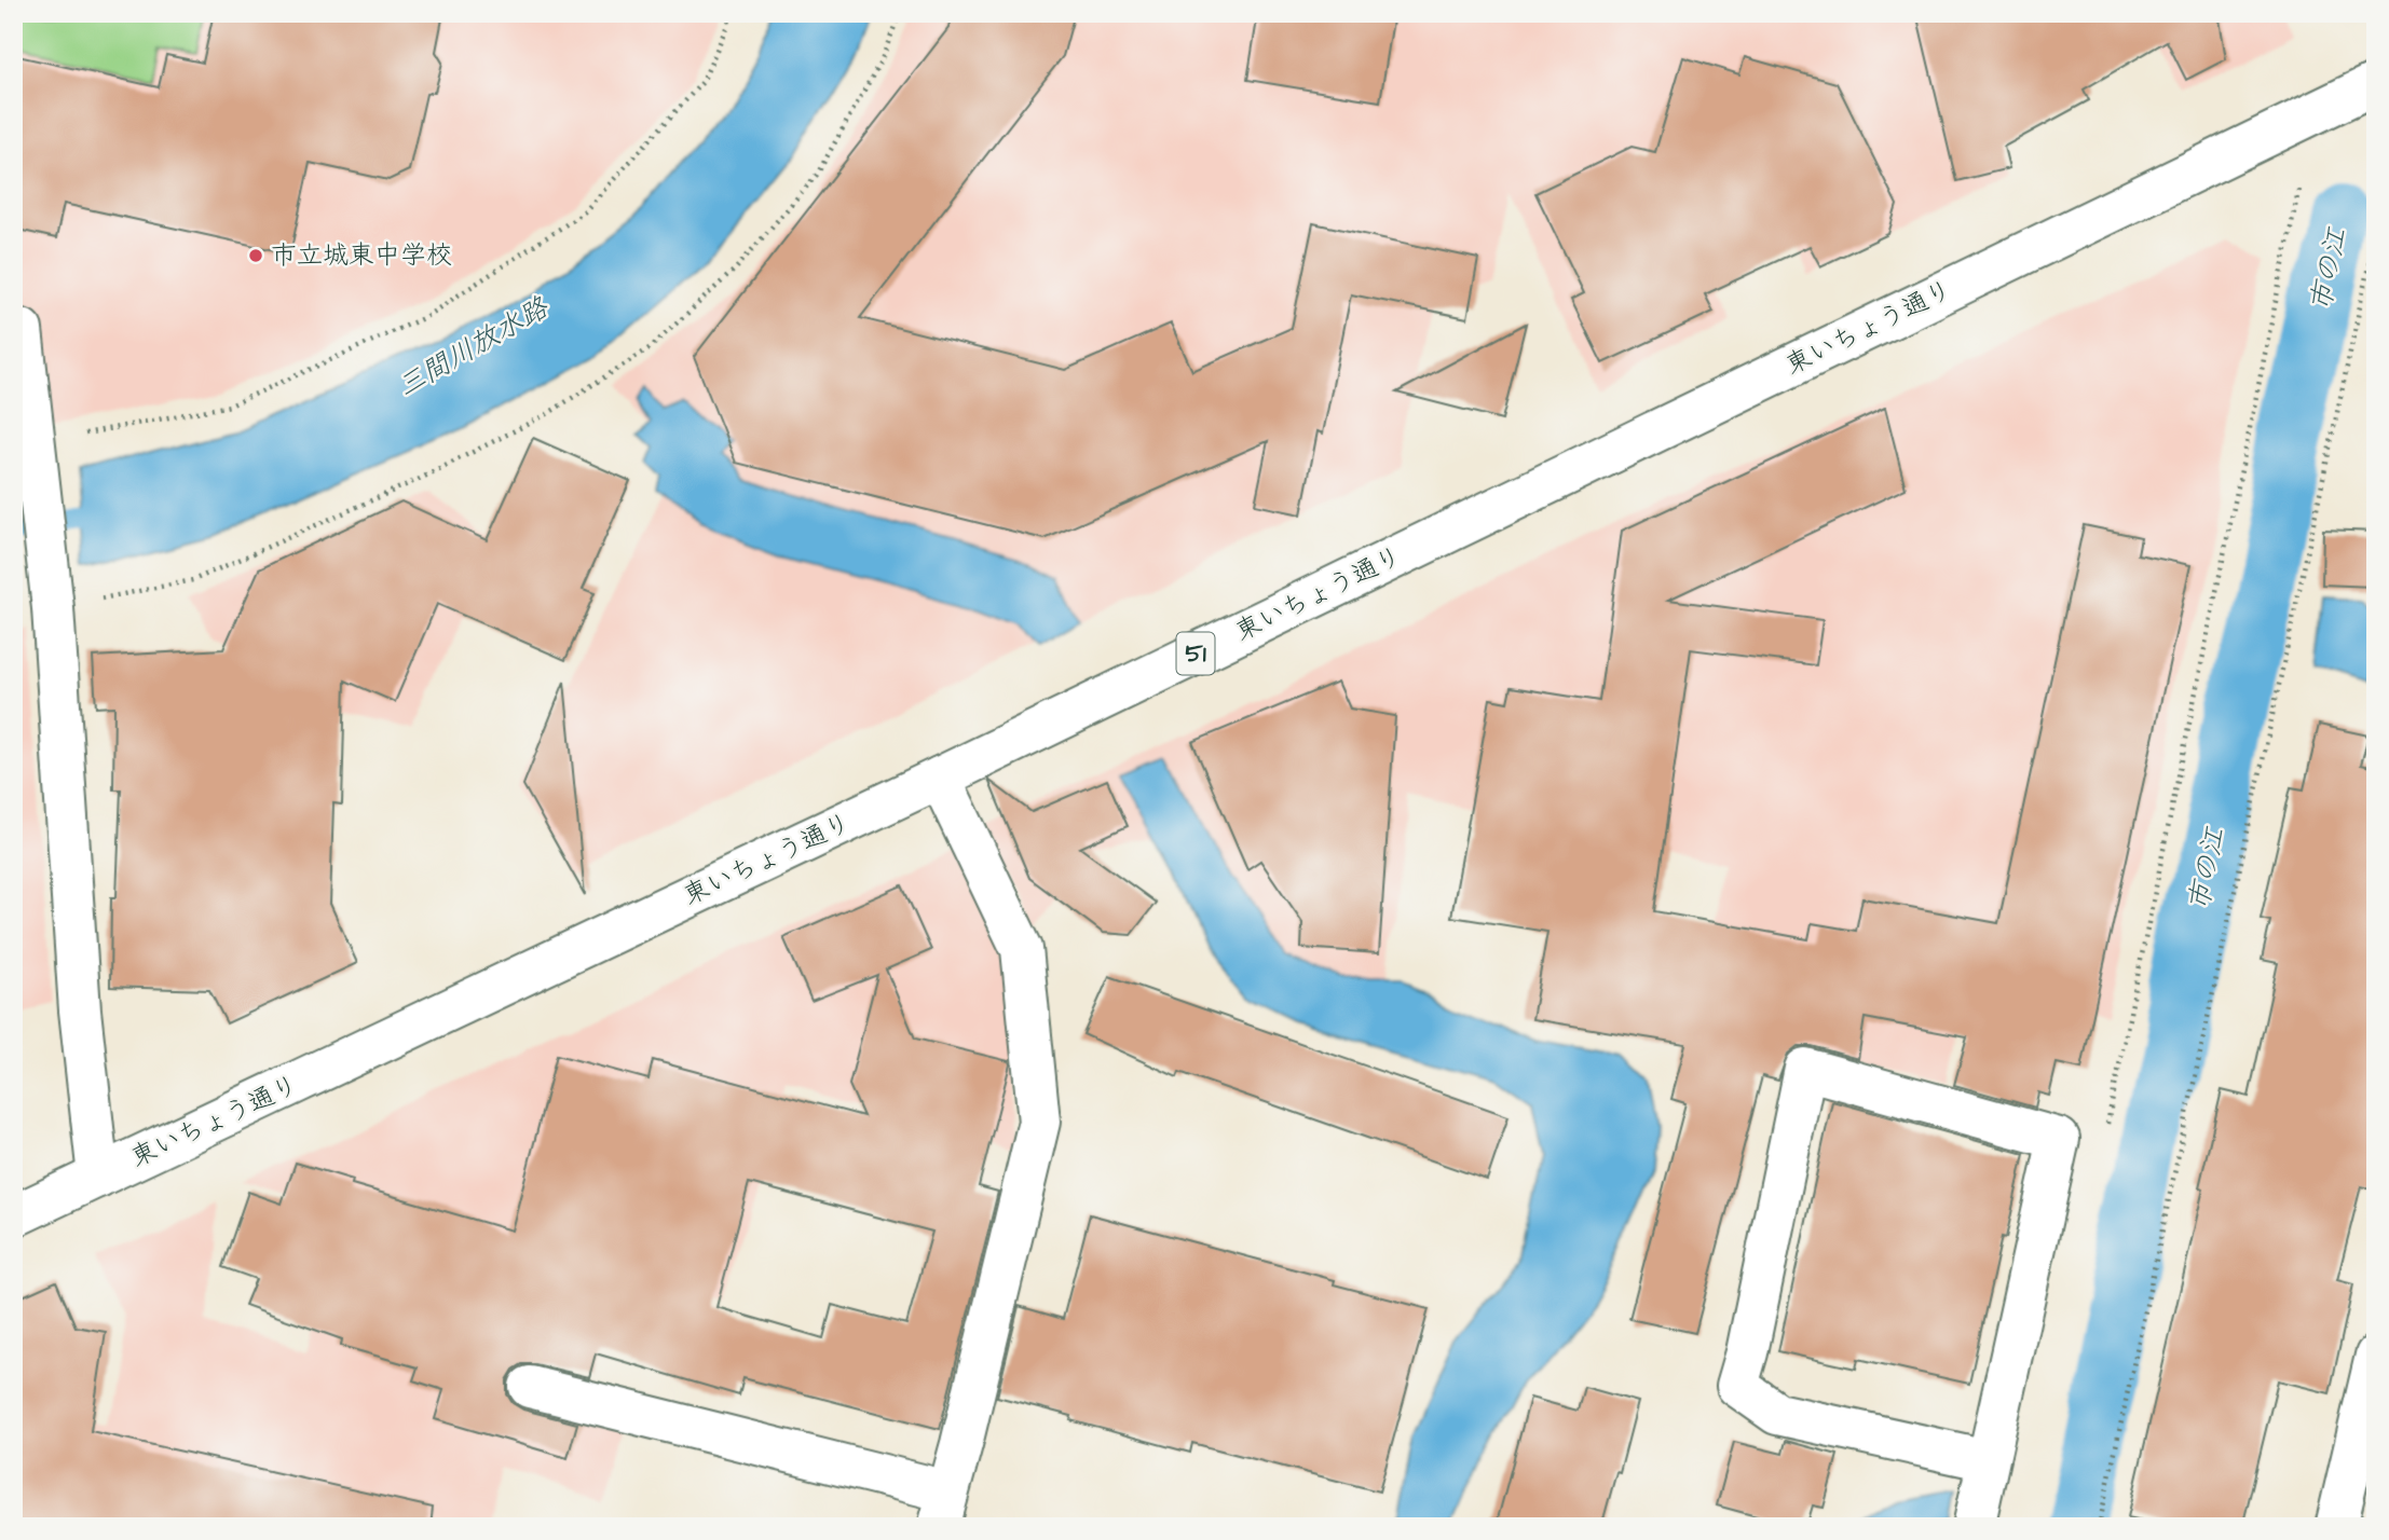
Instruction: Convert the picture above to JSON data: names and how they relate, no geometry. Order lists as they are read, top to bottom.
{
  "streets": {
    "street": ["東いちょう通り", "51"]
  },
  "water": ["市の江", "三間川放水路"],
  "places": ["市立城東中学校"]
}
